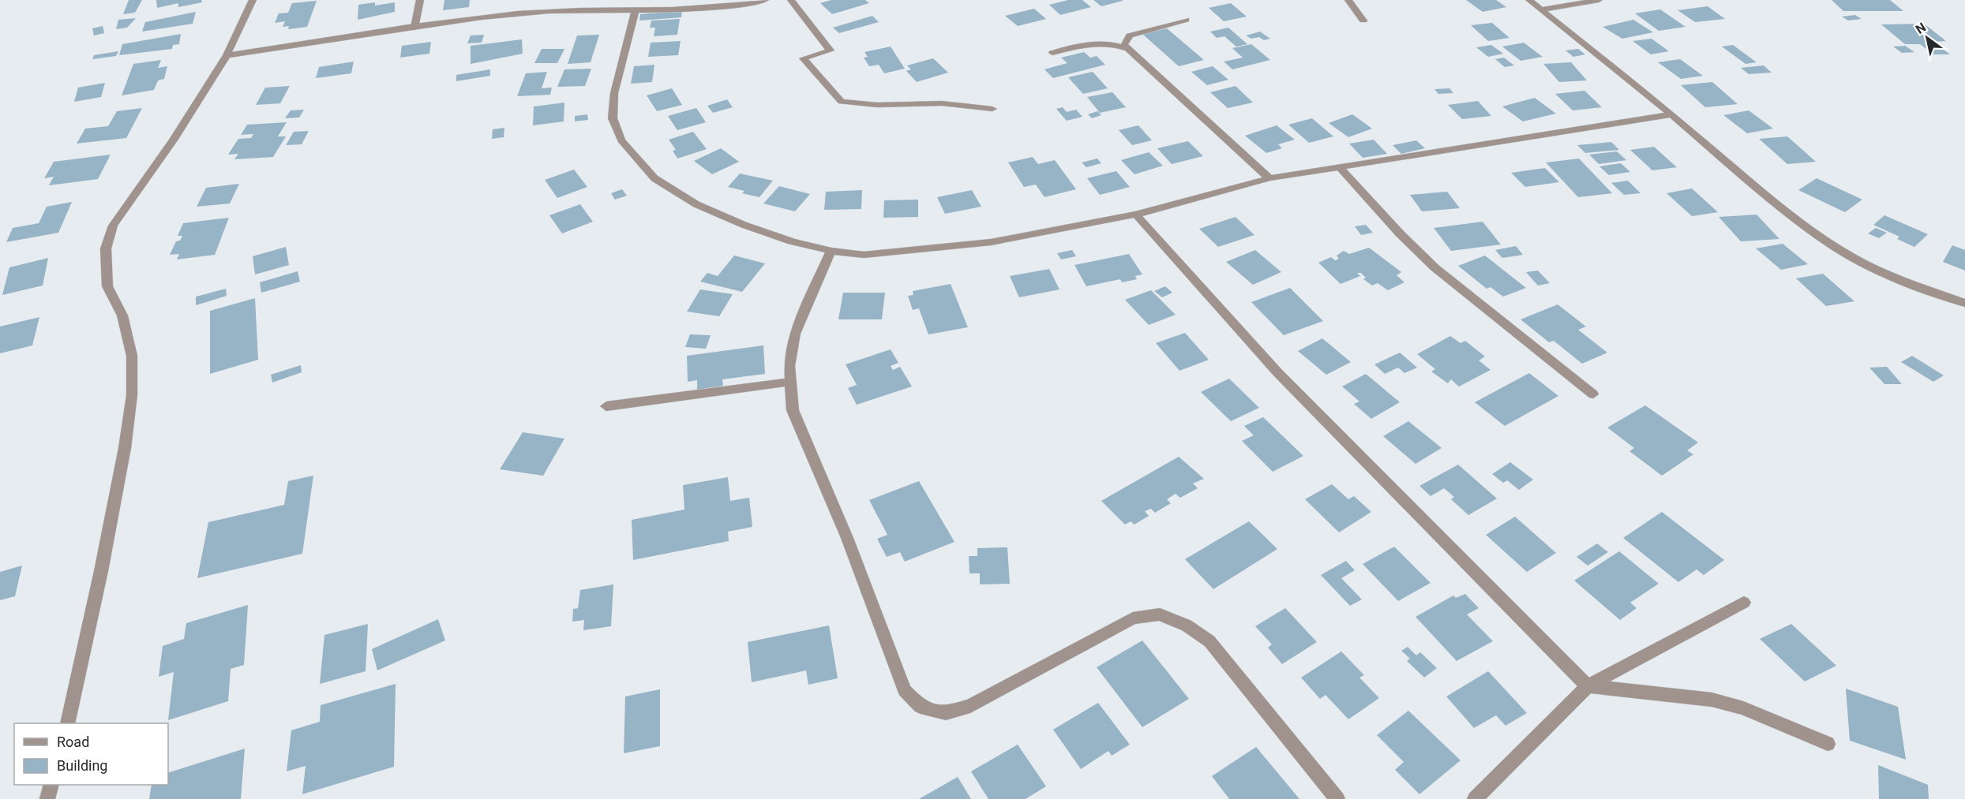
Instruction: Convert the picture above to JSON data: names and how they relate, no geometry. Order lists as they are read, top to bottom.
{
  "legend": ["Road", "Building"],
  "north": "top left"
}
